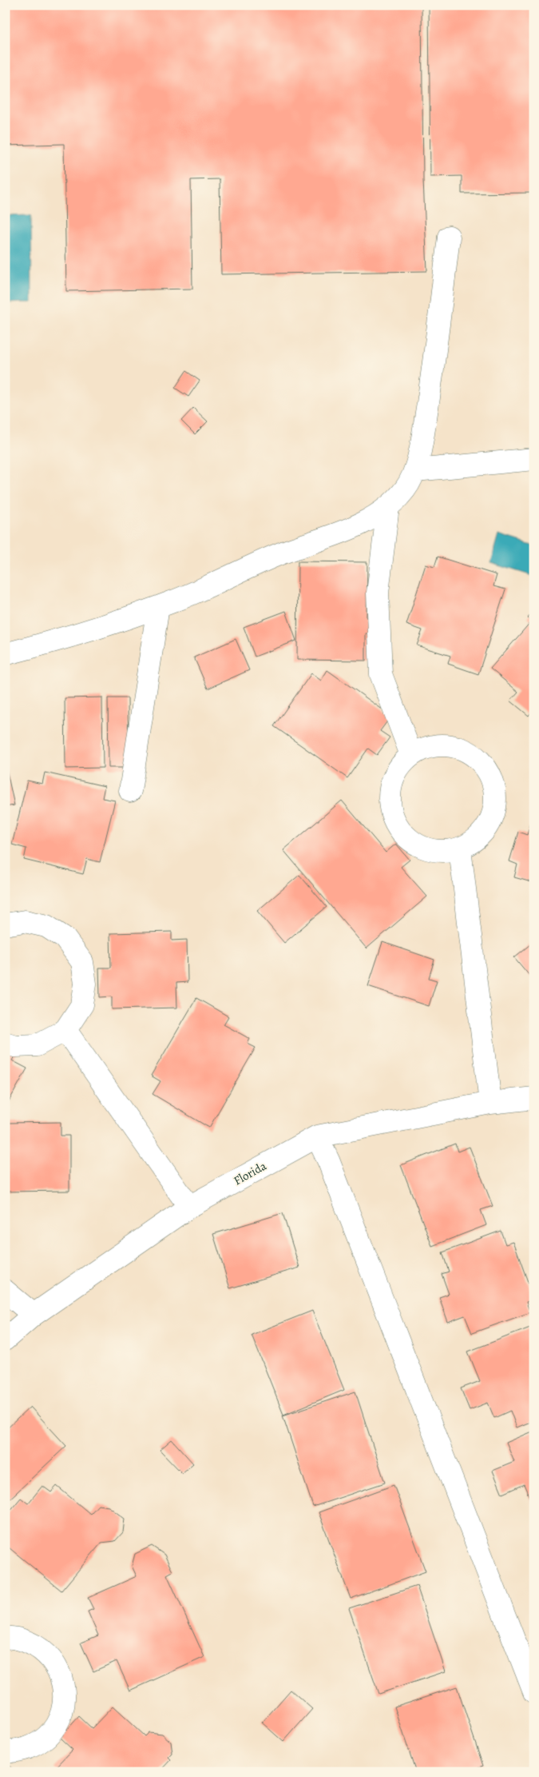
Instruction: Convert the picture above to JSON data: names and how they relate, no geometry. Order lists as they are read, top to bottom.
{
  "streets": {
    "street": ["Florida"]
  }
}
